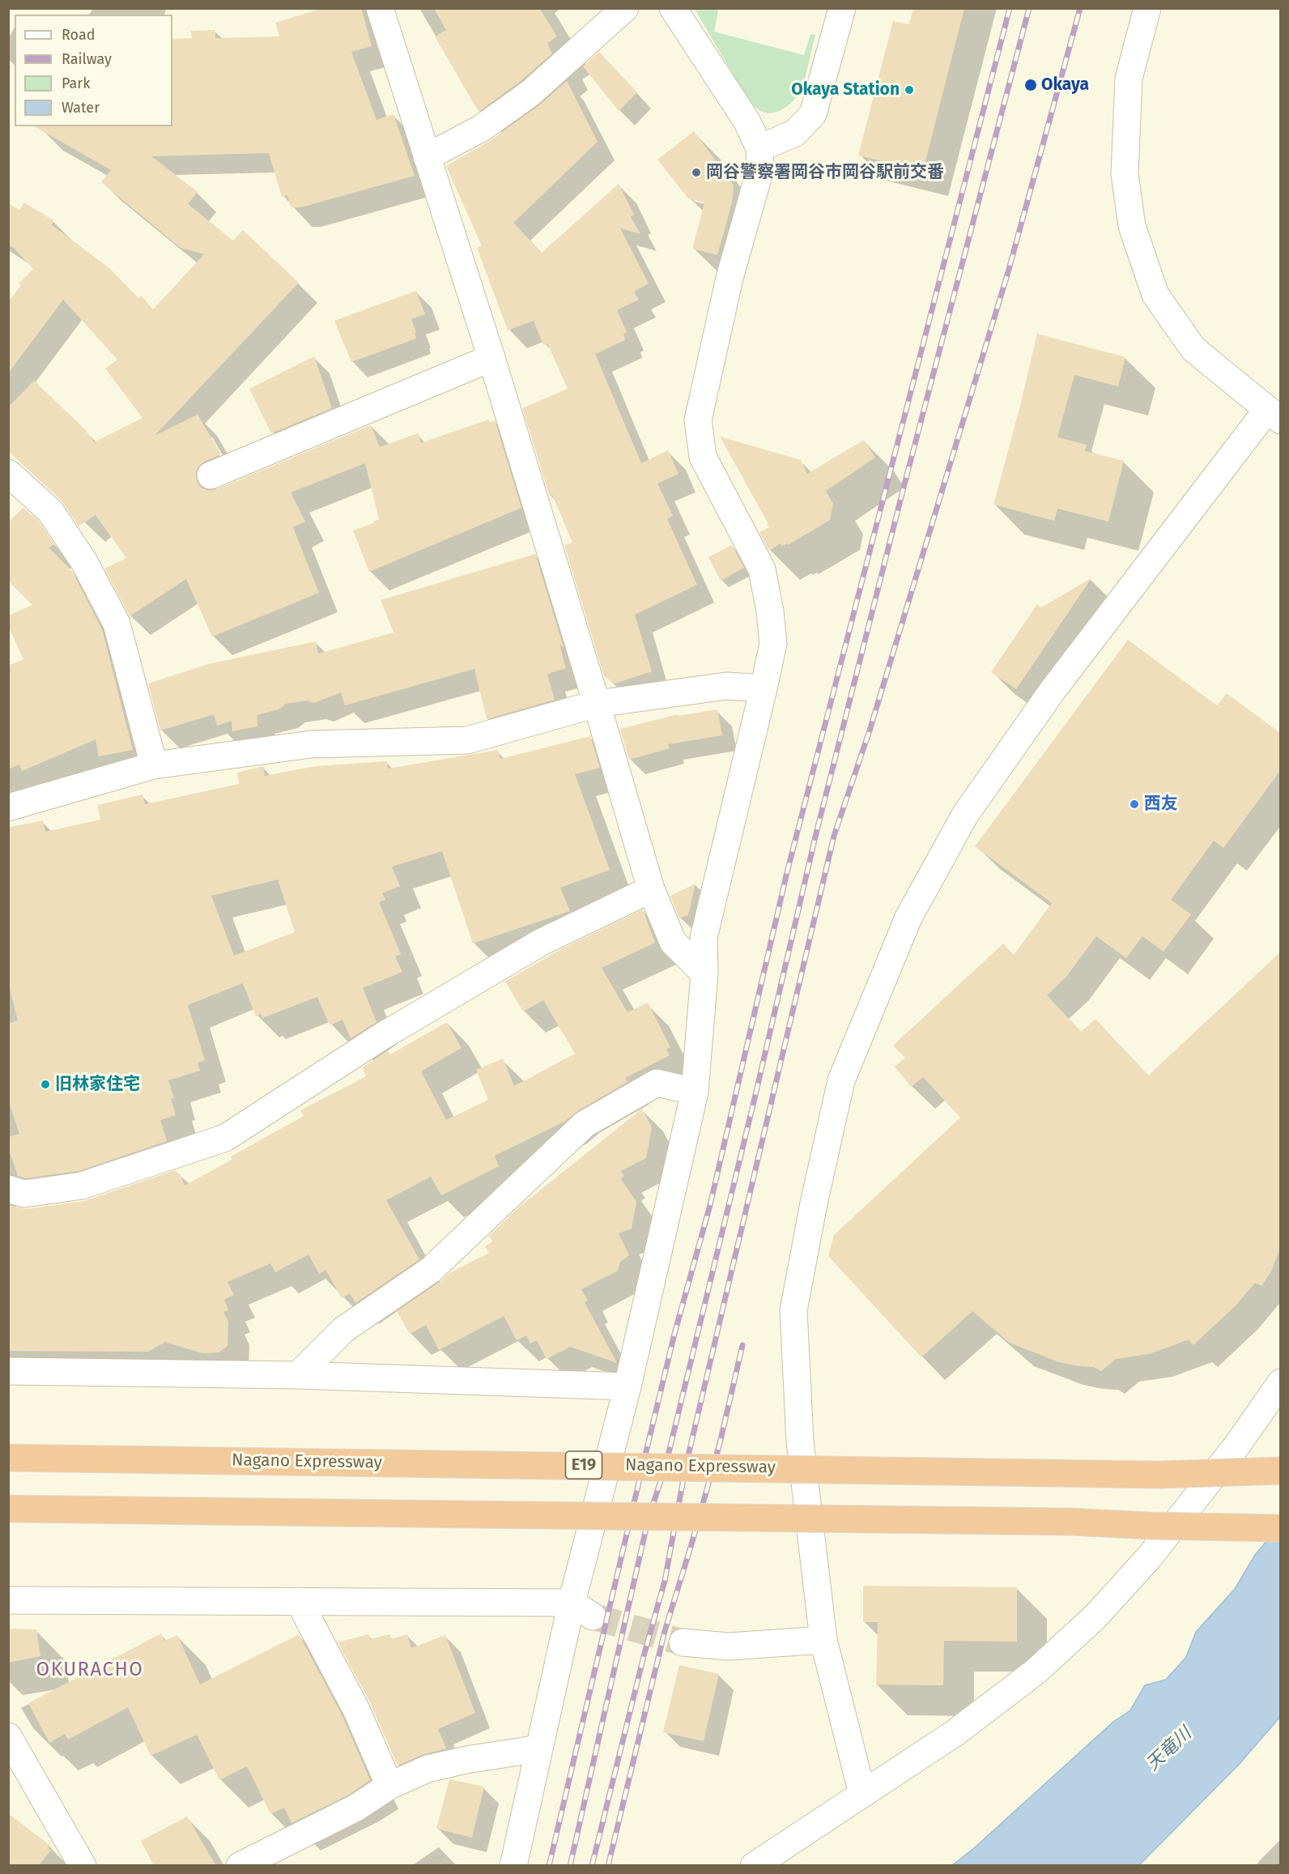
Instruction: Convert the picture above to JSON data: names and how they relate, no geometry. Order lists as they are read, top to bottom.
{
  "streets": {
    "highway": ["Nagano Expressway", "E19"]
  },
  "districts": ["OKURACHO"],
  "water": ["天竜川"],
  "places": [
    "Okaya",
    "Okaya Station",
    "岡谷警察署岡谷市岡谷駅前交番",
    "西友",
    "旧林家住宅"
  ],
  "legend": [
    "Road",
    "Railway",
    "Park",
    "Water"
  ]
}
